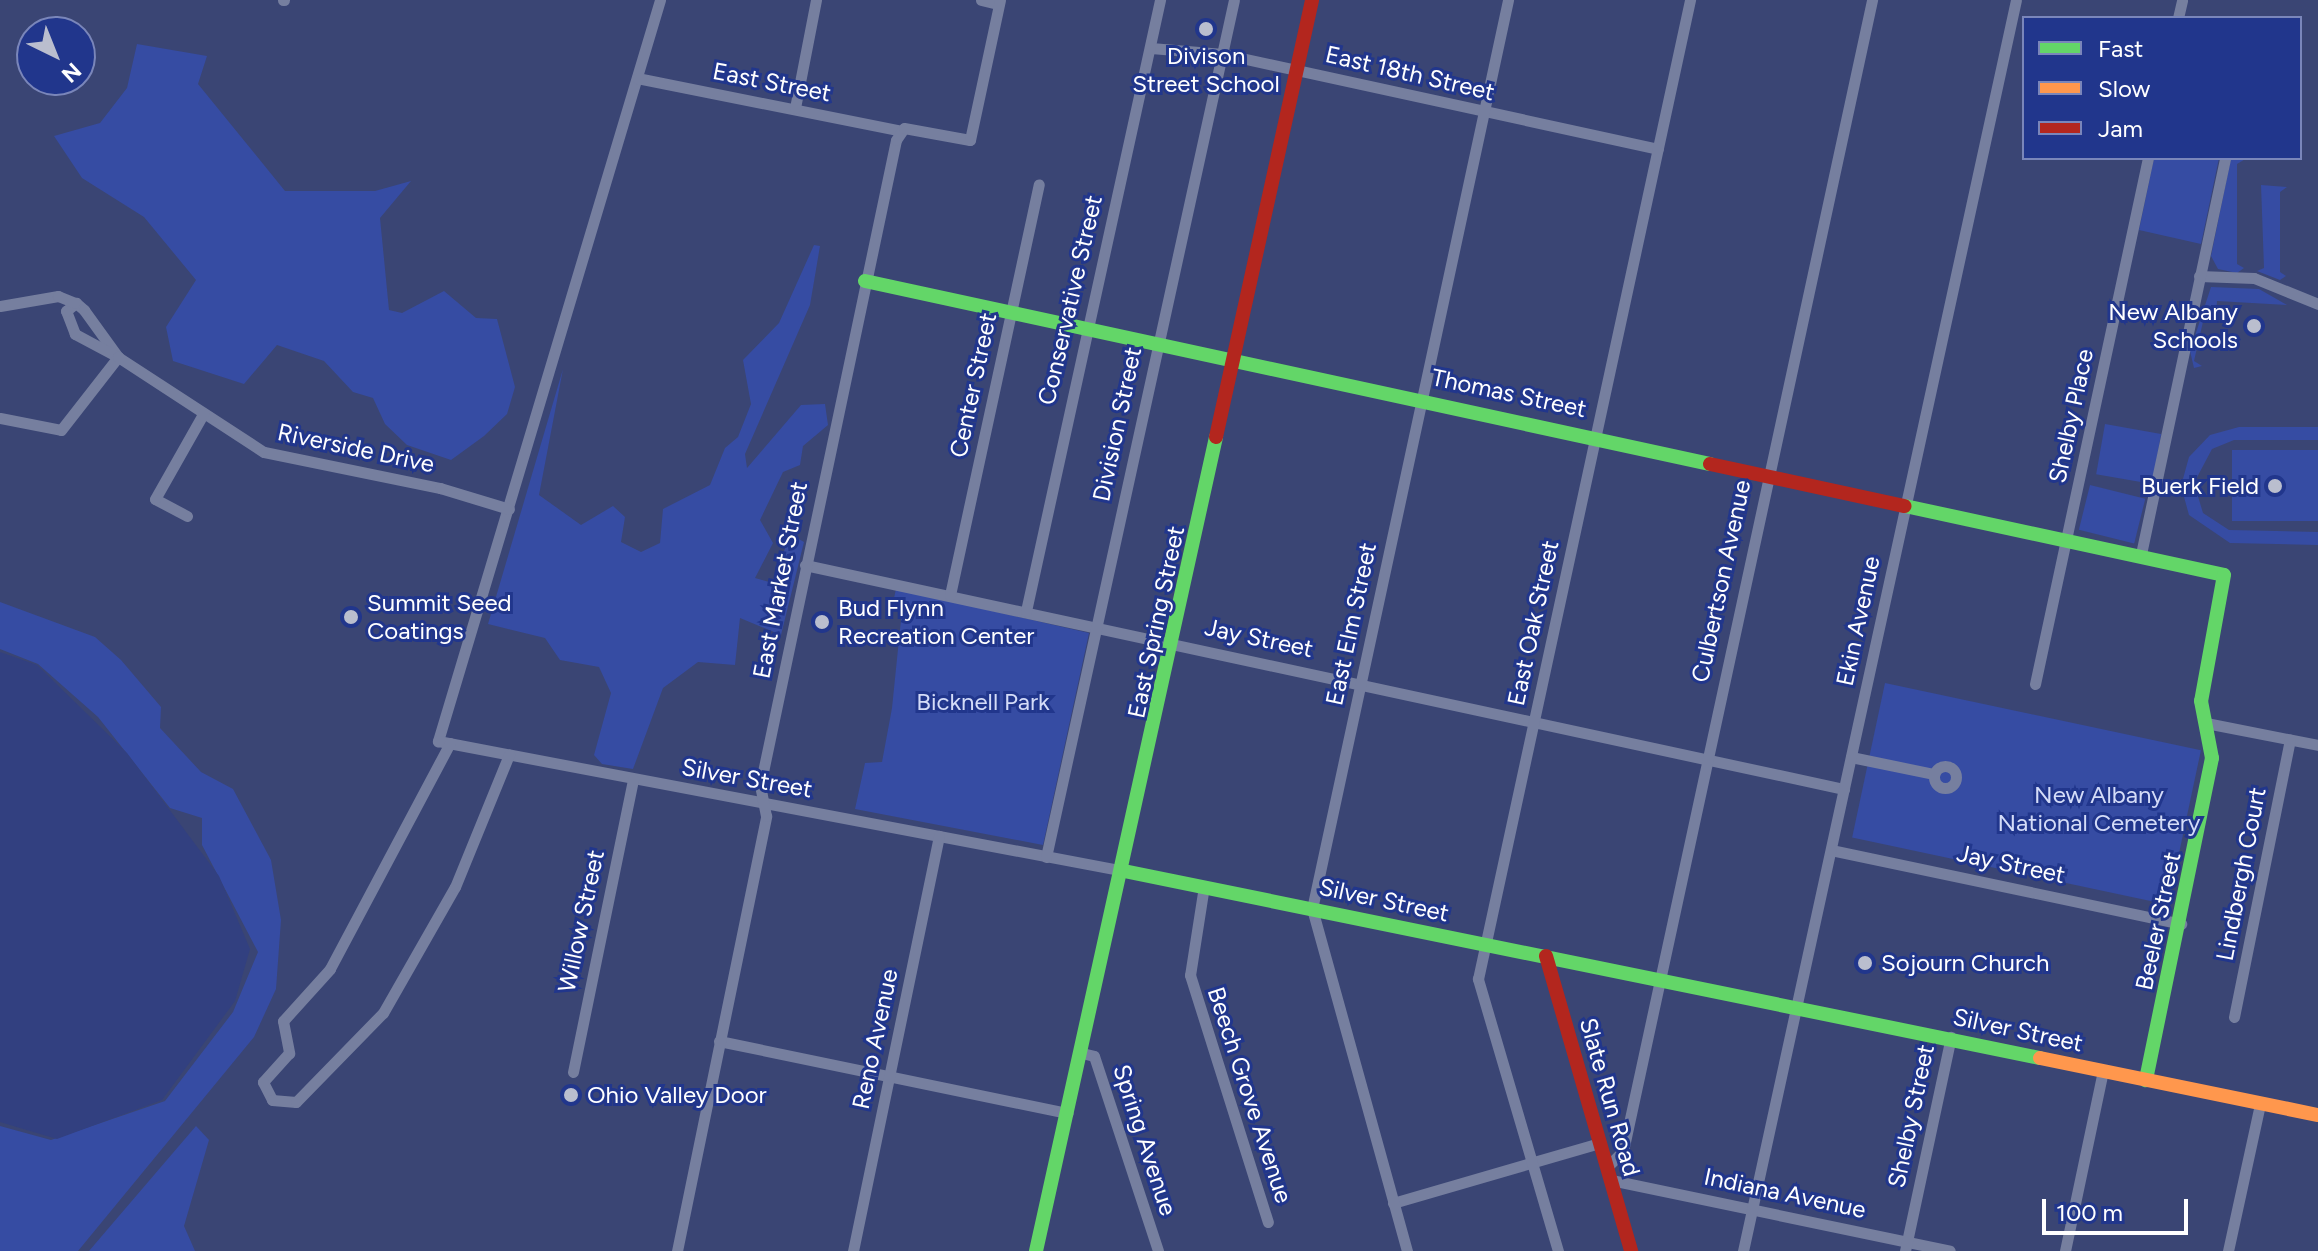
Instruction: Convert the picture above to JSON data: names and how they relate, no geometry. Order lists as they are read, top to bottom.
{
  "streets": {
    "main road": [
      "Thomas Street",
      "East Spring Street",
      "Silver Street",
      "Beeler Street",
      "Slate Run Road"
    ],
    "street": [
      "East 18th Street",
      "East Street",
      "Conservative Street",
      "Center Street",
      "Shelby Place",
      "Division Street",
      "Riverside Drive",
      "East Market Street",
      "Culbertson Avenue",
      "Ekin Avenue",
      "East Oak Street",
      "East Elm Street",
      "Jay Street",
      "Lindbergh Court",
      "Willow Street",
      "Reno Avenue",
      "Beech Grove Avenue",
      "Shelby Street",
      "Spring Avenue",
      "Indiana Avenue"
    ]
  },
  "crossings": [
    ["East 18th Street", "Conservative Street"],
    ["East 18th Street", "Division Street"],
    ["East 18th Street", "East Spring Street"],
    ["East 18th Street", "East Oak Street"],
    ["East 18th Street", "East Elm Street"],
    ["East Street", "East Market Street"],
    ["Conservative Street", "Thomas Street"],
    ["Conservative Street", "Jay Street"],
    ["Center Street", "Thomas Street"],
    ["Center Street", "Jay Street"],
    ["Thomas Street", "Shelby Place"],
    ["Thomas Street", "Division Street"],
    ["Thomas Street", "East Market Street"],
    ["Thomas Street", "Culbertson Avenue"],
    ["Thomas Street", "Ekin Avenue"],
    ["Thomas Street", "East Spring Street"],
    ["Thomas Street", "East Oak Street"],
    ["Thomas Street", "East Elm Street"],
    ["Thomas Street", "Beeler Street"],
    ["Division Street", "Jay Street"],
    ["Division Street", "Silver Street"],
    ["East Market Street", "Jay Street"],
    ["East Market Street", "Silver Street"],
    ["Culbertson Avenue", "Jay Street"],
    ["Culbertson Avenue", "Silver Street"],
    ["Culbertson Avenue", "Slate Run Road"],
    ["Culbertson Avenue", "Indiana Avenue"],
    ["Ekin Avenue", "Jay Street"],
    ["Ekin Avenue", "Silver Street"],
    ["Ekin Avenue", "Indiana Avenue"],
    ["East Spring Street", "Jay Street"],
    ["East Spring Street", "Silver Street"],
    ["East Spring Street", "Spring Avenue"],
    ["East Oak Street", "Jay Street"],
    ["East Oak Street", "Silver Street"],
    ["East Elm Street", "Jay Street"],
    ["East Elm Street", "Silver Street"],
    ["Jay Street", "Beeler Street"],
    ["Silver Street", "Willow Street"],
    ["Silver Street", "Beeler Street"],
    ["Silver Street", "Reno Avenue"],
    ["Silver Street", "Beech Grove Avenue"],
    ["Silver Street", "Slate Run Road"],
    ["Silver Street", "Shelby Street"],
    ["Slate Run Road", "Indiana Avenue"],
    ["Shelby Street", "Indiana Avenue"]
  ],
  "parks": ["Bicknell Park", "New Albany National Cemetery"],
  "places": [
    "Divison Street School",
    "New Albany Schools",
    "Buerk Field",
    "Summit Seed Coatings",
    "Bud Flynn Recreation Center",
    "Sojourn Church",
    "Ohio Valley Door"
  ],
  "legend": ["Fast", "Slow", "Jam"],
  "scale_bar": "100 m",
  "north": "bottom right"
}
